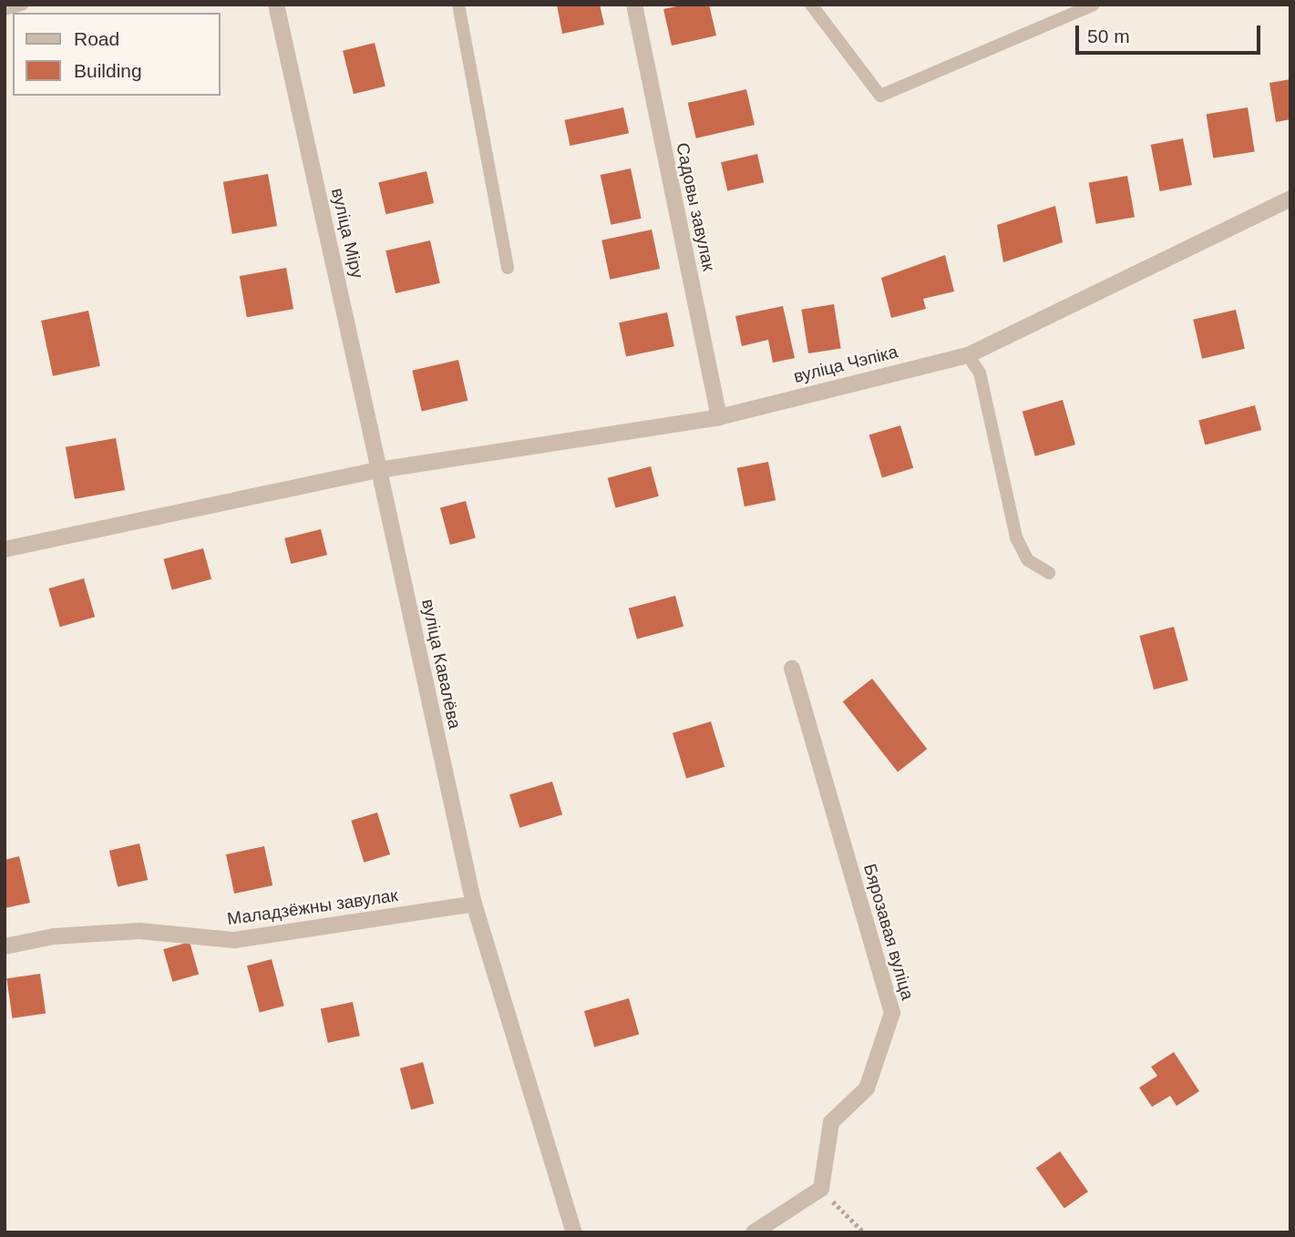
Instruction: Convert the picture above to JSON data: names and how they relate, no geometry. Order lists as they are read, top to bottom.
{
  "streets": {
    "street": [
      "Садовы завулак",
      "вуліца Міру",
      "вуліца Чэпіка",
      "вуліца Кавалёва",
      "Маладзёжны завулак",
      "Бярозавая вуліца"
    ]
  },
  "crossings": [
    ["Садовы завулак", "вуліца Чэпіка"],
    ["вуліца Міру", "вуліца Чэпіка"],
    ["вуліца Міру", "вуліца Кавалёва"],
    ["вуліца Чэпіка", "вуліца Кавалёва"],
    ["вуліца Кавалёва", "Маладзёжны завулак"]
  ],
  "legend": ["Road", "Building"],
  "scale_bar": "50 m"
}
